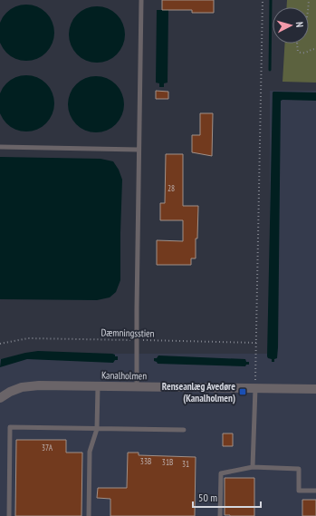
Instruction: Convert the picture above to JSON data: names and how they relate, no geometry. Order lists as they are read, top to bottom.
{
  "streets": {
    "street": ["Kanalholmen"],
    "path": ["Dæmningsstien"]
  },
  "places": {
    "transit": ["Renseanlæg Avedøre (Kanalholmen)"]
  },
  "house_numbers": [
    "28",
    "37A",
    "33B",
    "31B",
    "31"
  ],
  "scale_bar": "50 m",
  "north": "right"
}
